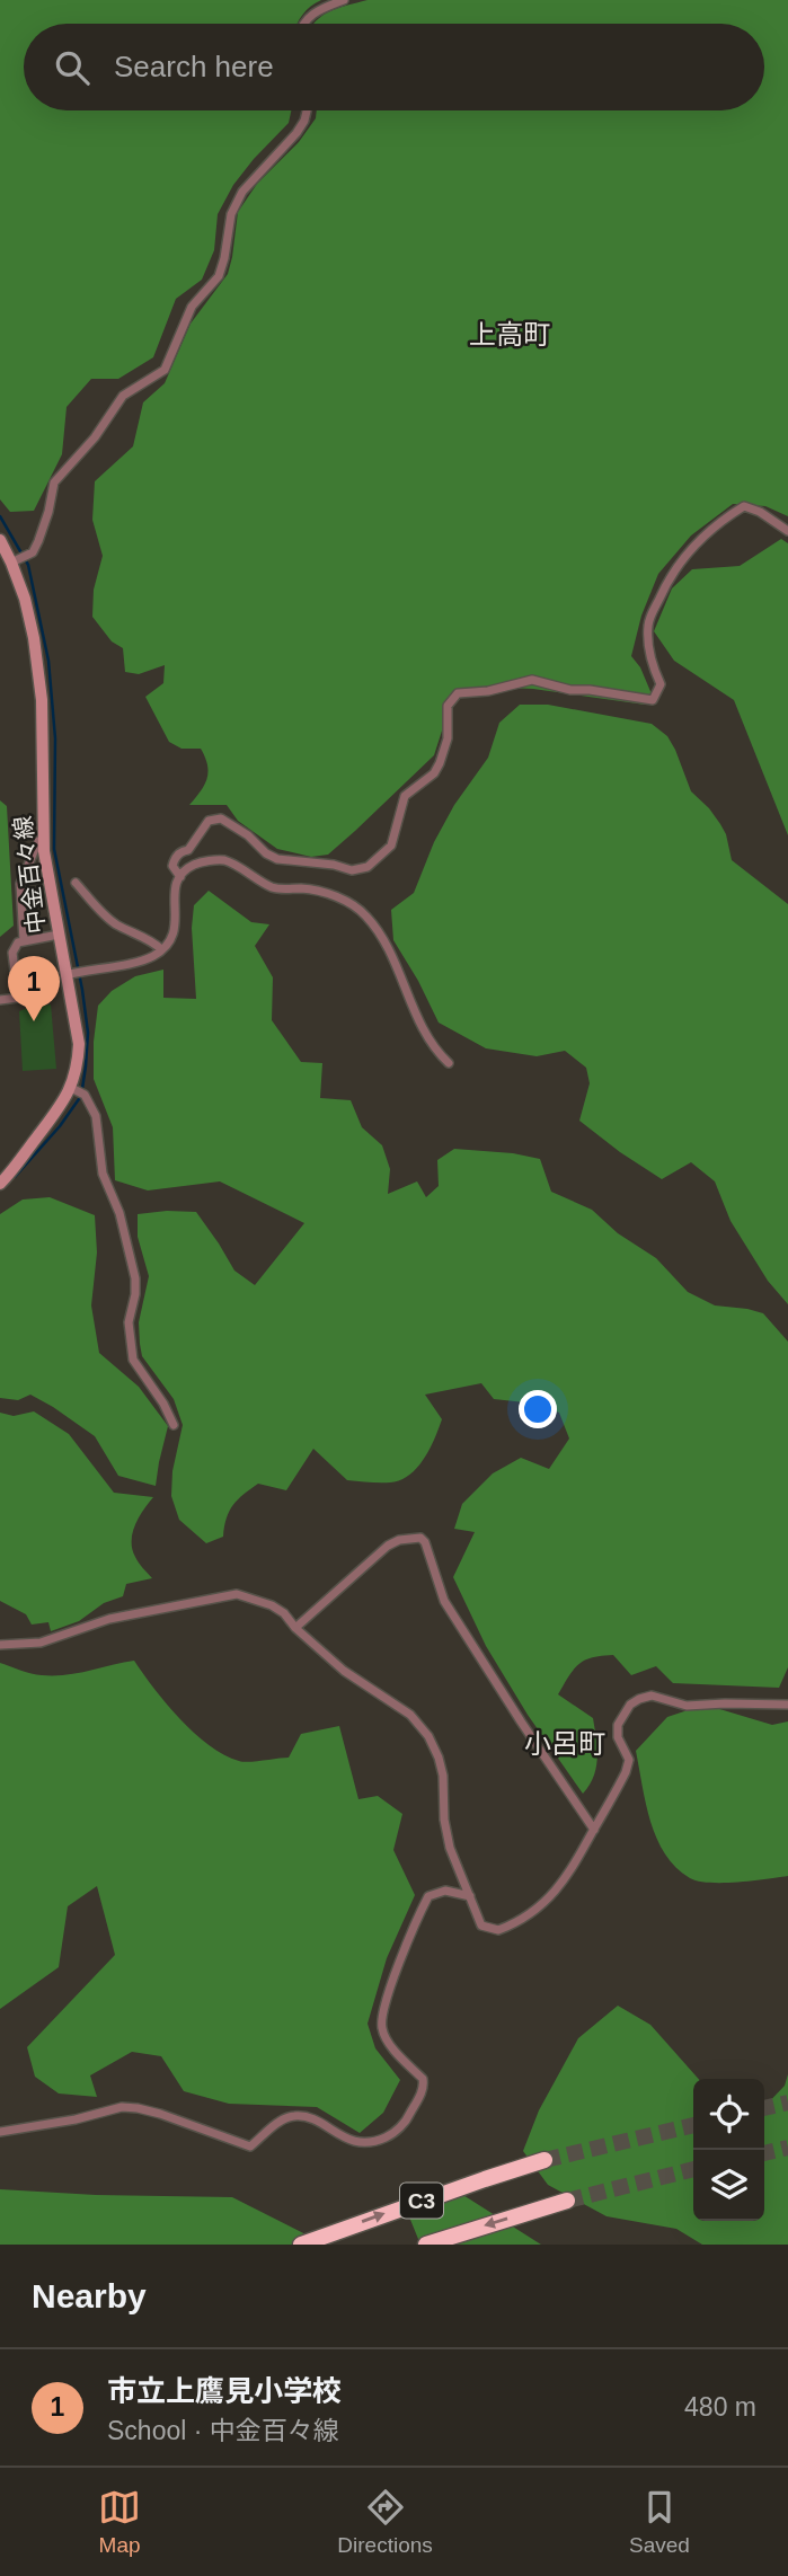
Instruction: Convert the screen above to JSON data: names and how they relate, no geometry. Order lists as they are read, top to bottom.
{
  "streets": {
    "highway": ["C3"],
    "main road": ["中金百々線"]
  },
  "districts": ["上高町", "小呂町"],
  "page": {
    "search": "Search here",
    "pins": "1",
    "heading": "Nearby",
    "list": [
      {
        "mark": "1",
        "name": "市立上鷹見小学校",
        "note": "School · 中金百々線",
        "value": "480 m"
      }
    ],
    "nav": ["Map", "Directions", "Saved"]
  }
}
